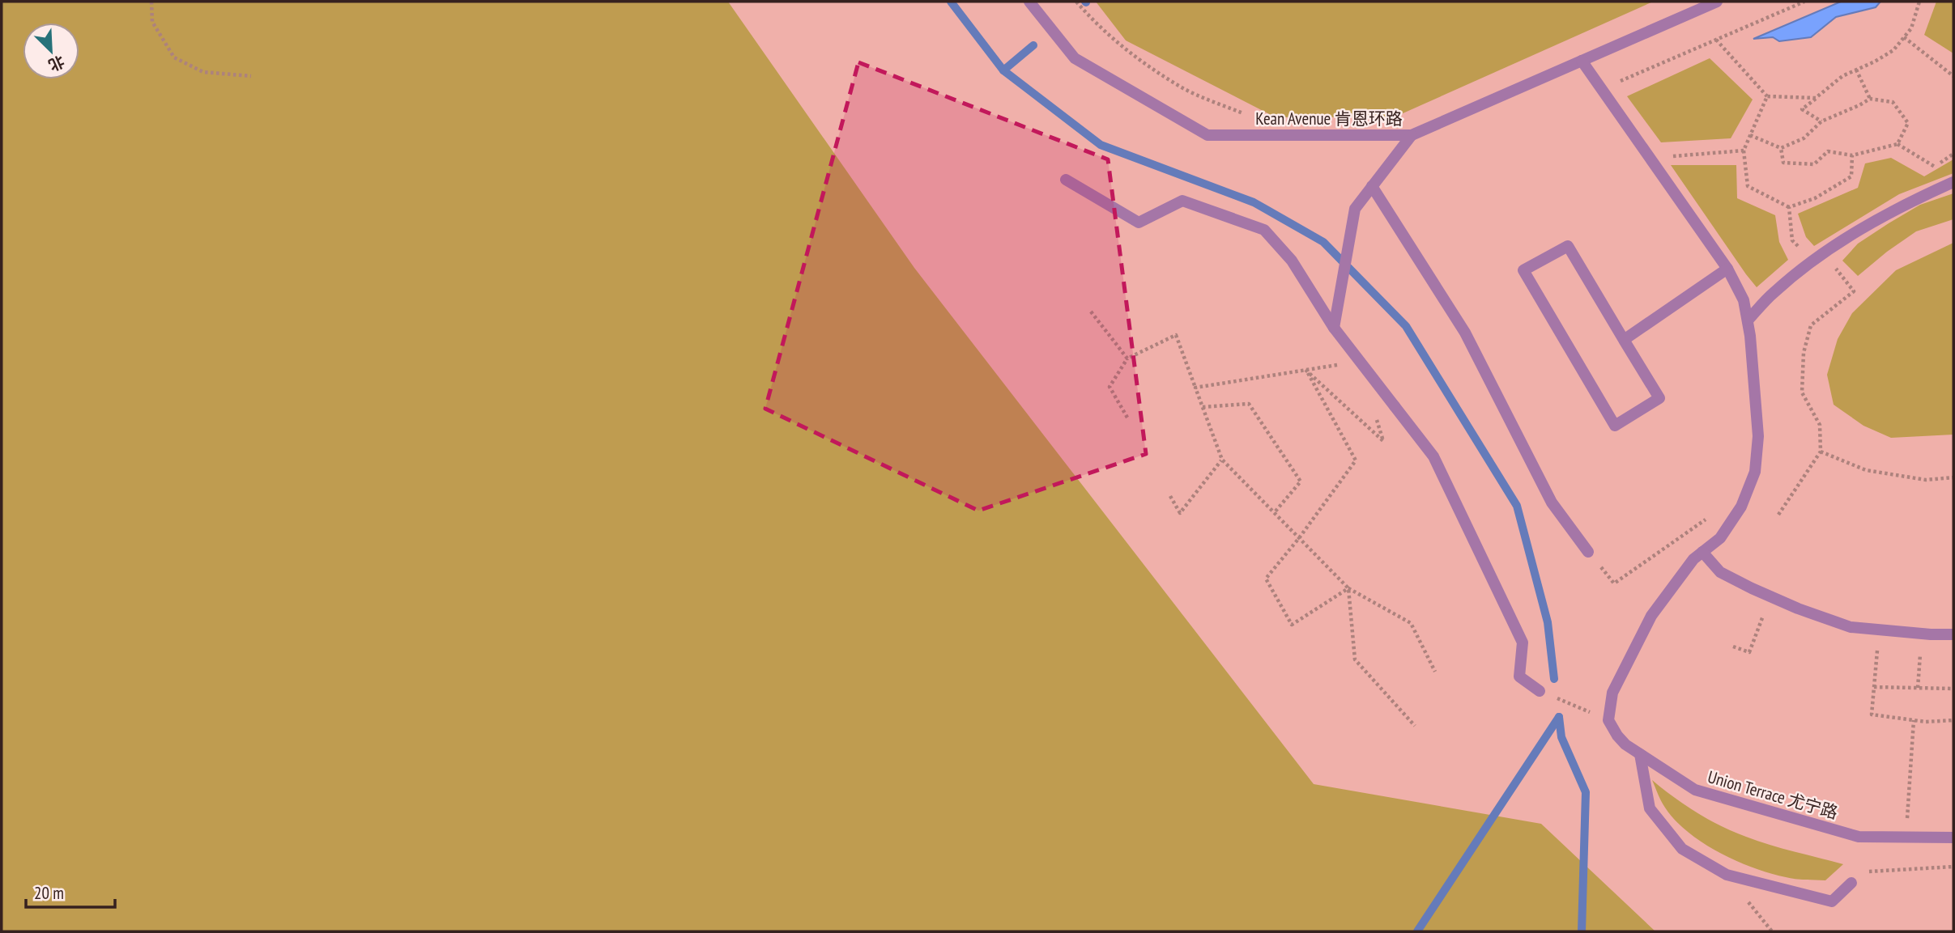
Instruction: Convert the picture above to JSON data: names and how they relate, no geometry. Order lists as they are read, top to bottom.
{
  "streets": {
    "street": ["Kean Avenue 肯恩环路", "Union Terrace 尤宁路"]
  },
  "scale_bar": "20 m",
  "north": "bottom right"
}
